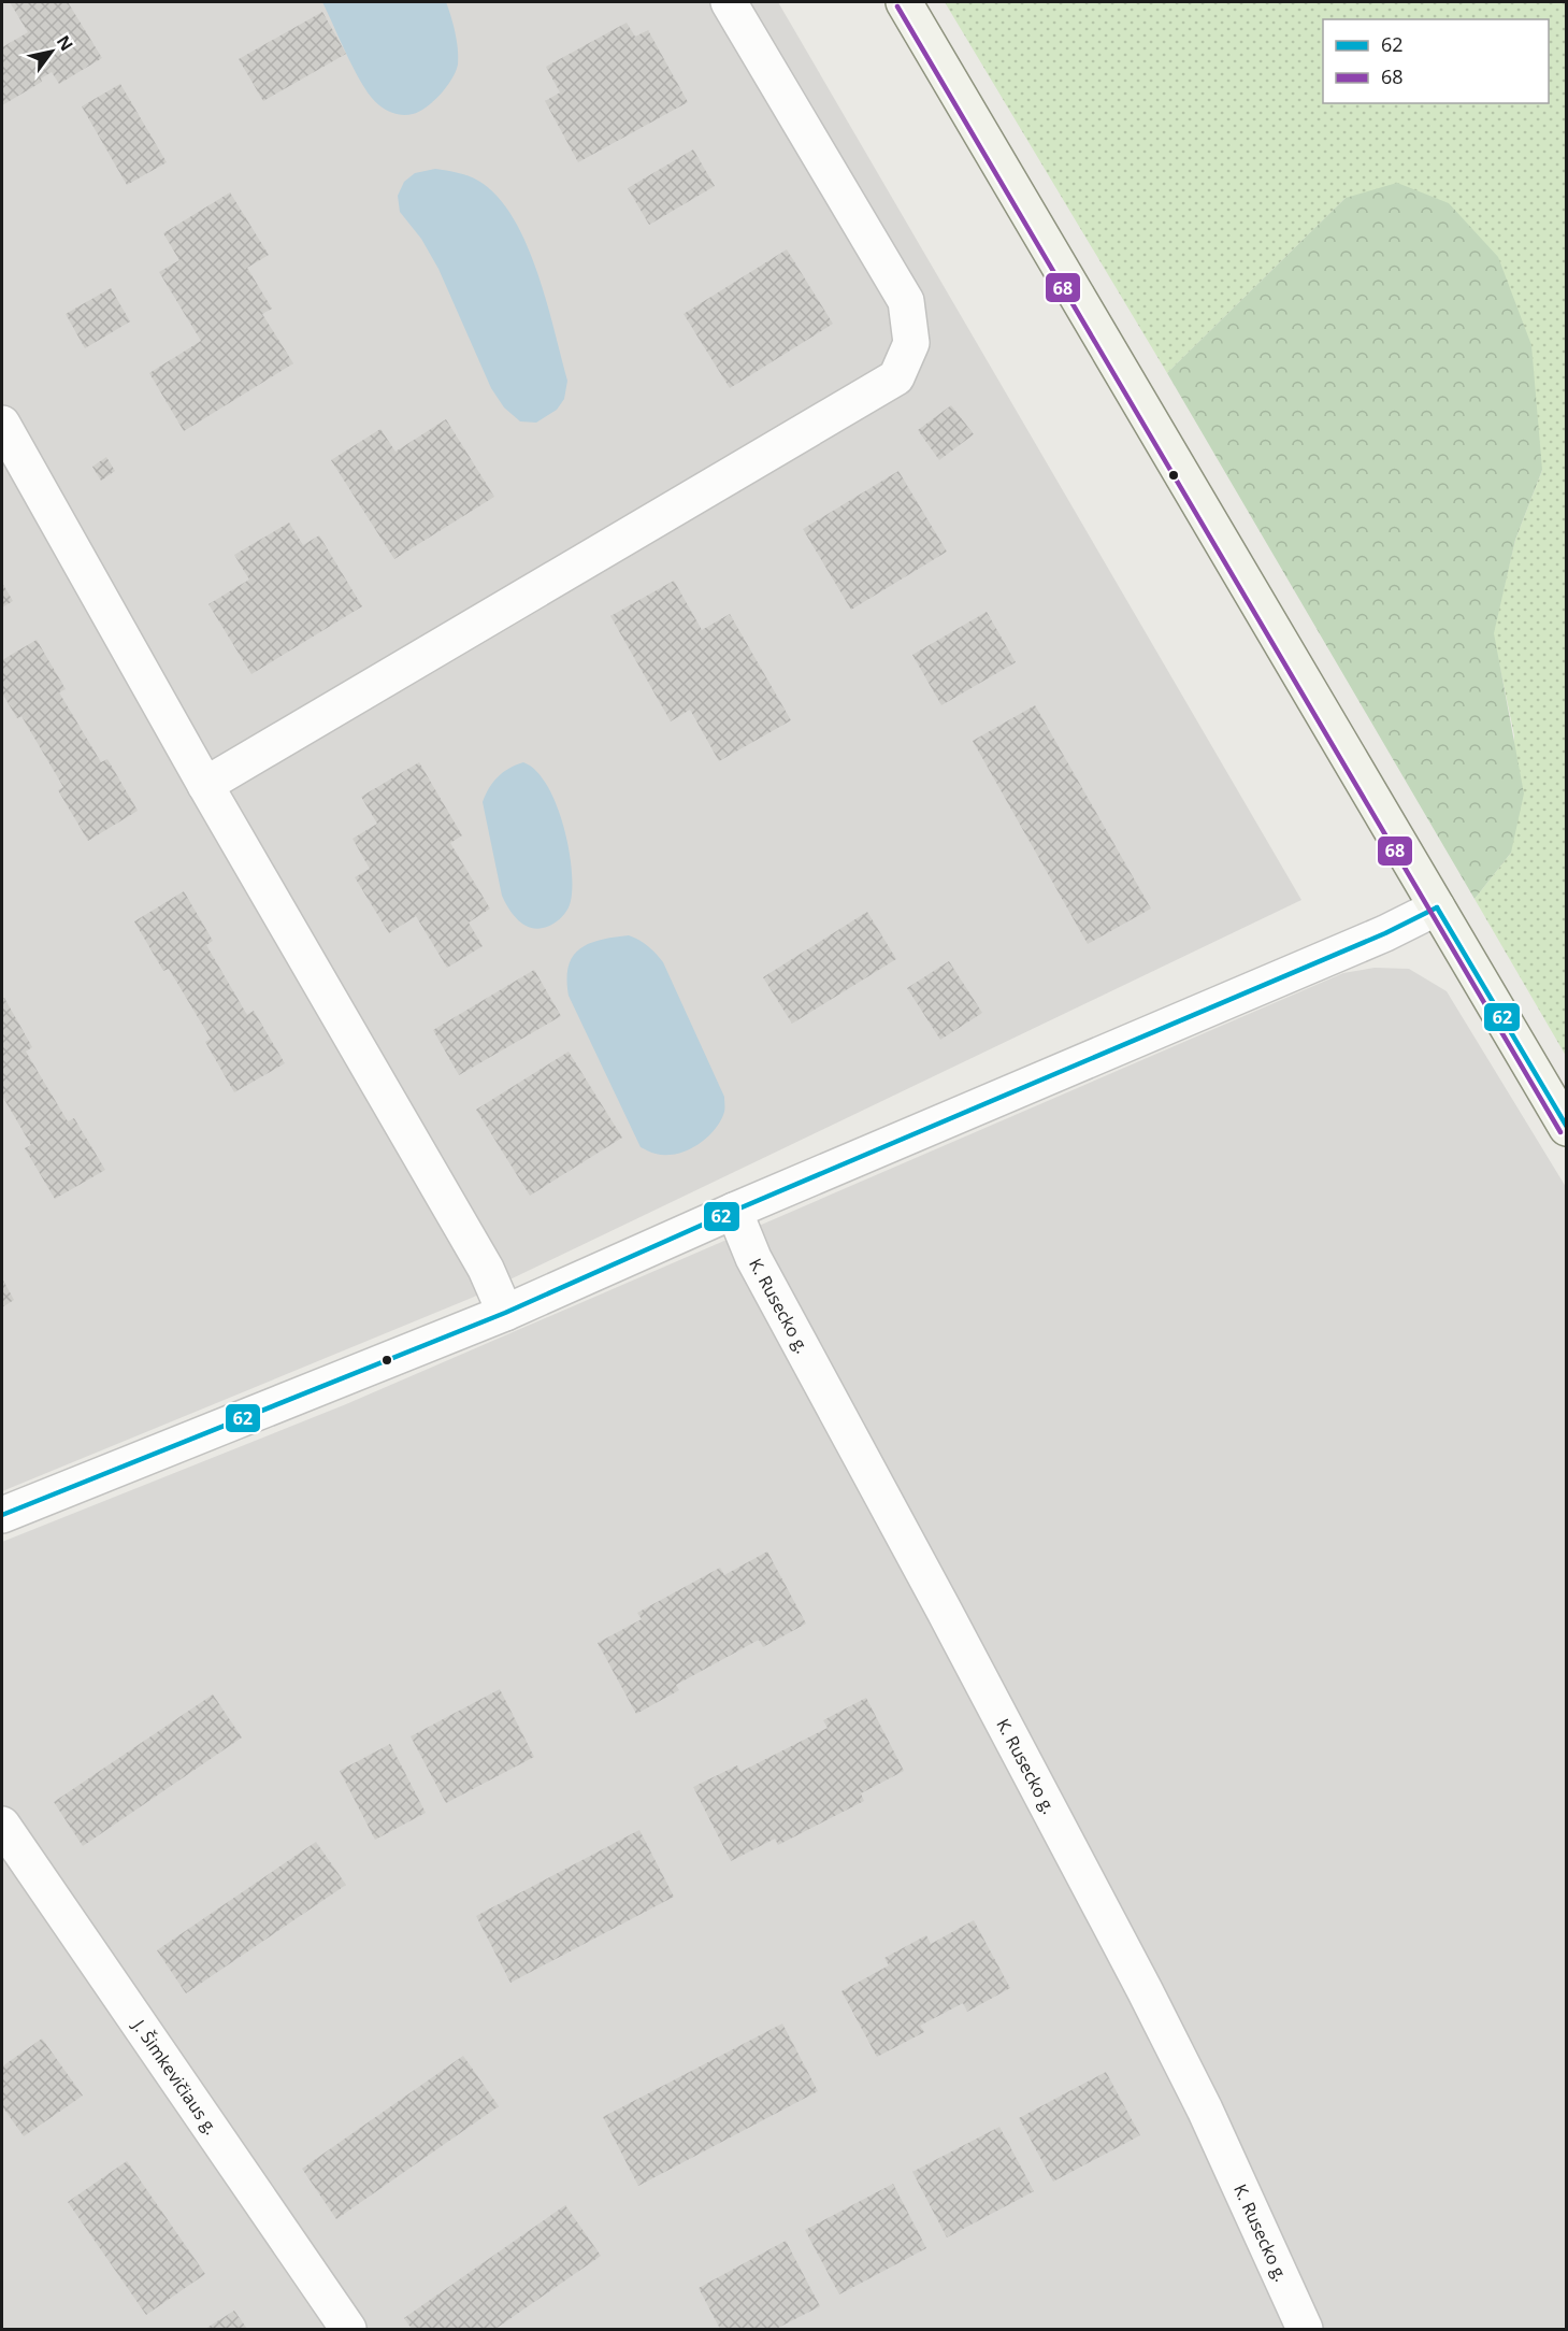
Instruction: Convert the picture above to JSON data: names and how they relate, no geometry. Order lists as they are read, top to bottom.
{
  "streets": {
    "street": ["K. Rusecko g.", "J. Šimkevičiaus g."]
  },
  "lines": ["transit line 68", "transit line 62"],
  "legend": ["62", "68"],
  "north": "top right"
}
